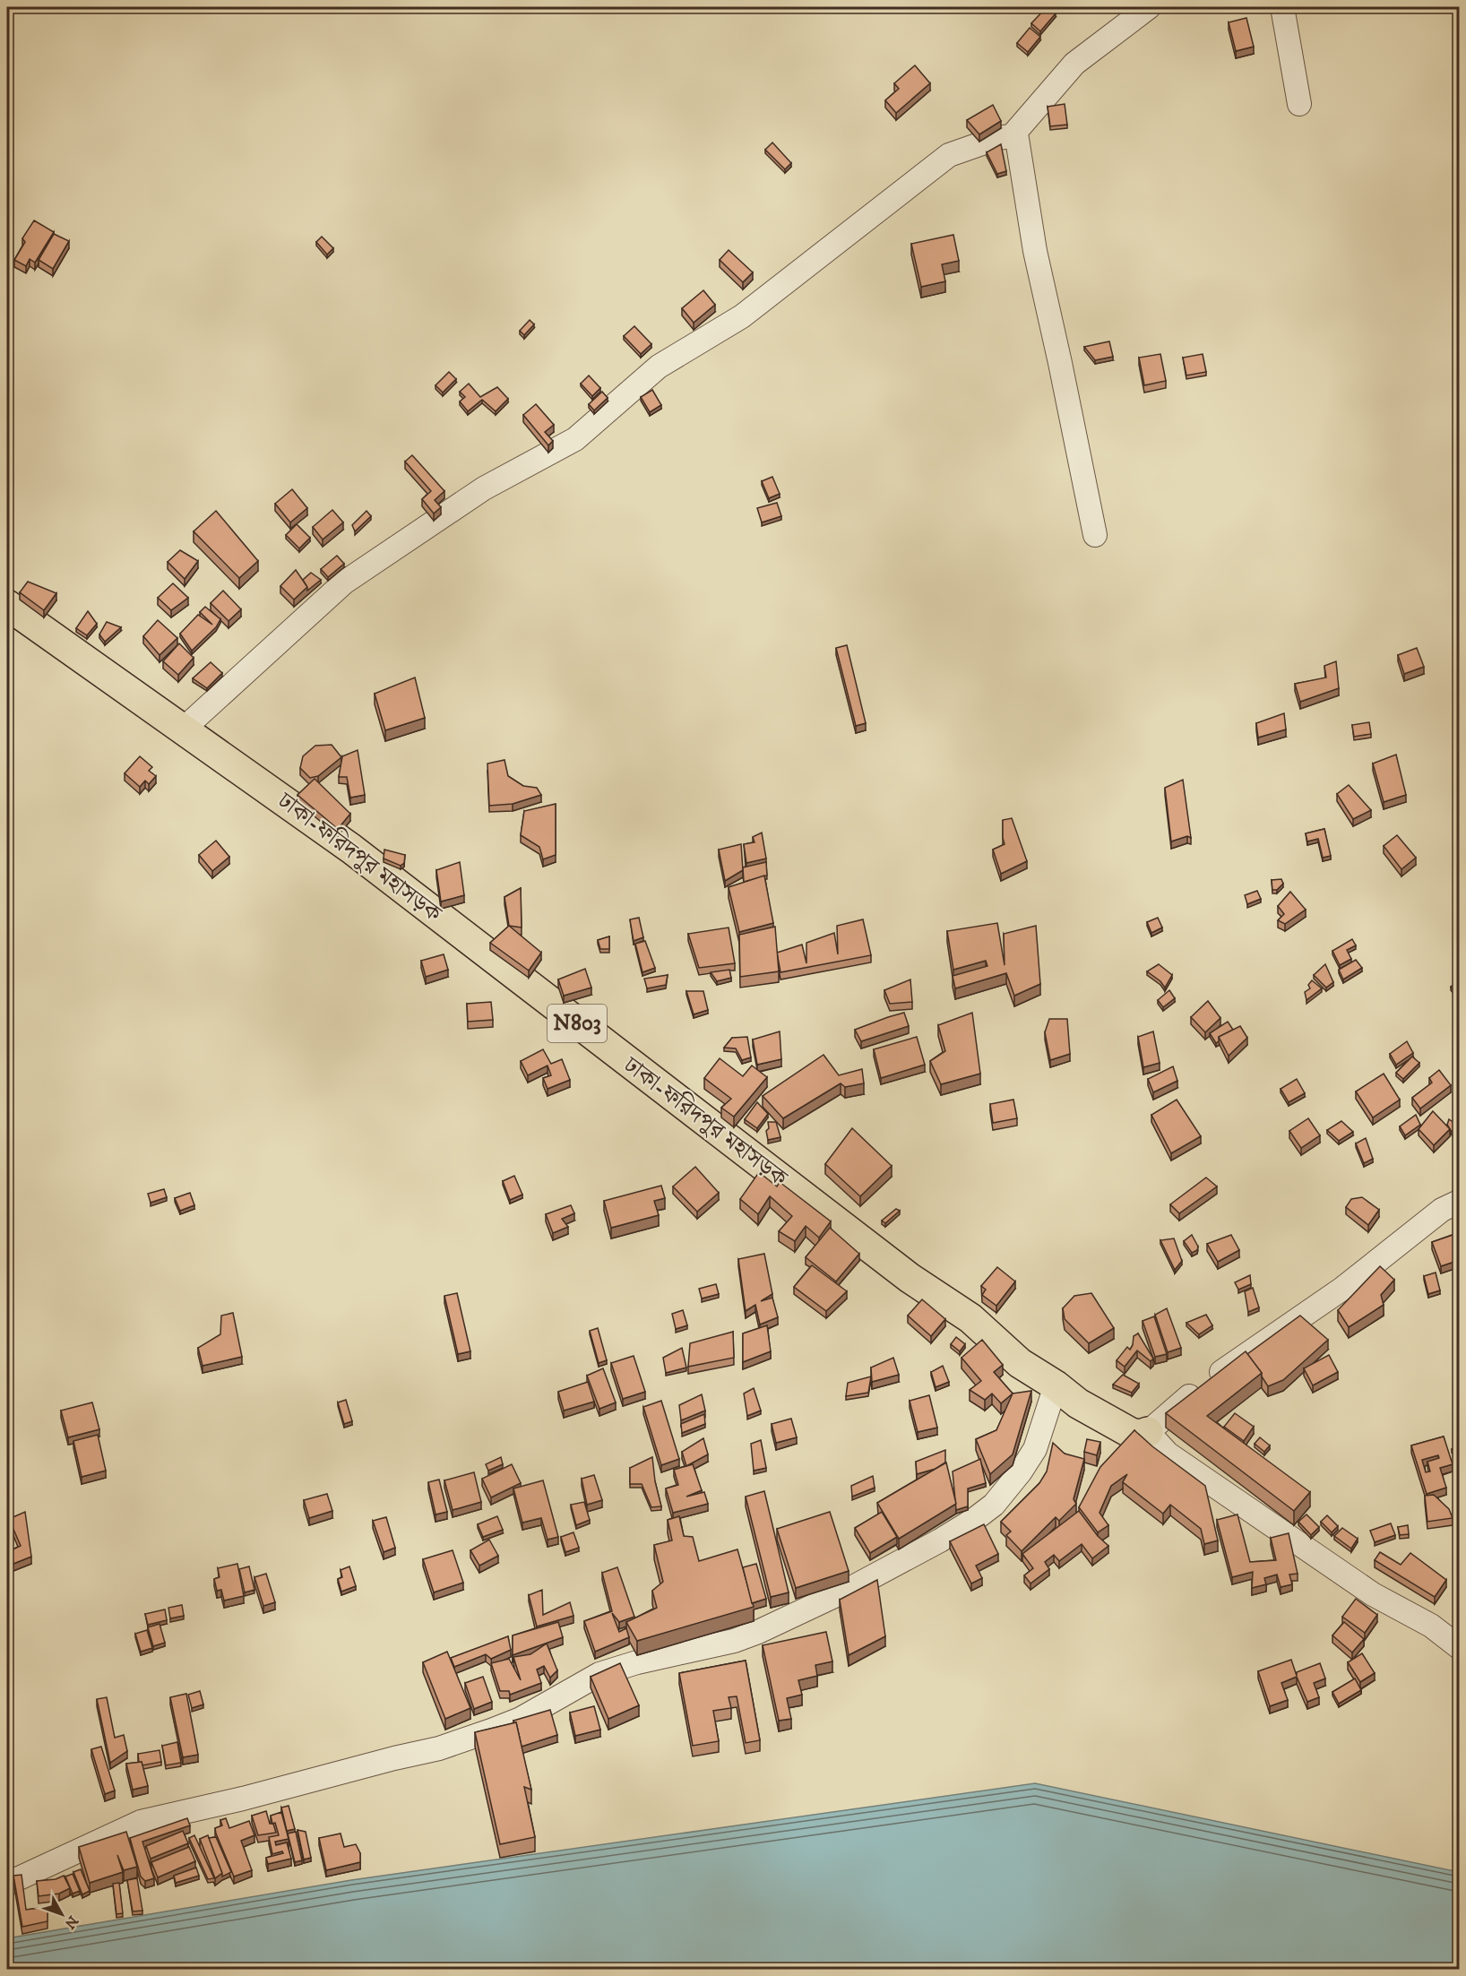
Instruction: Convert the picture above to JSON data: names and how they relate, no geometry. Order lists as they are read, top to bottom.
{
  "streets": {
    "highway": ["ঢাকা-ফরিদপুর মহাসড়ক", "N803"]
  },
  "north": "bottom right"
}
